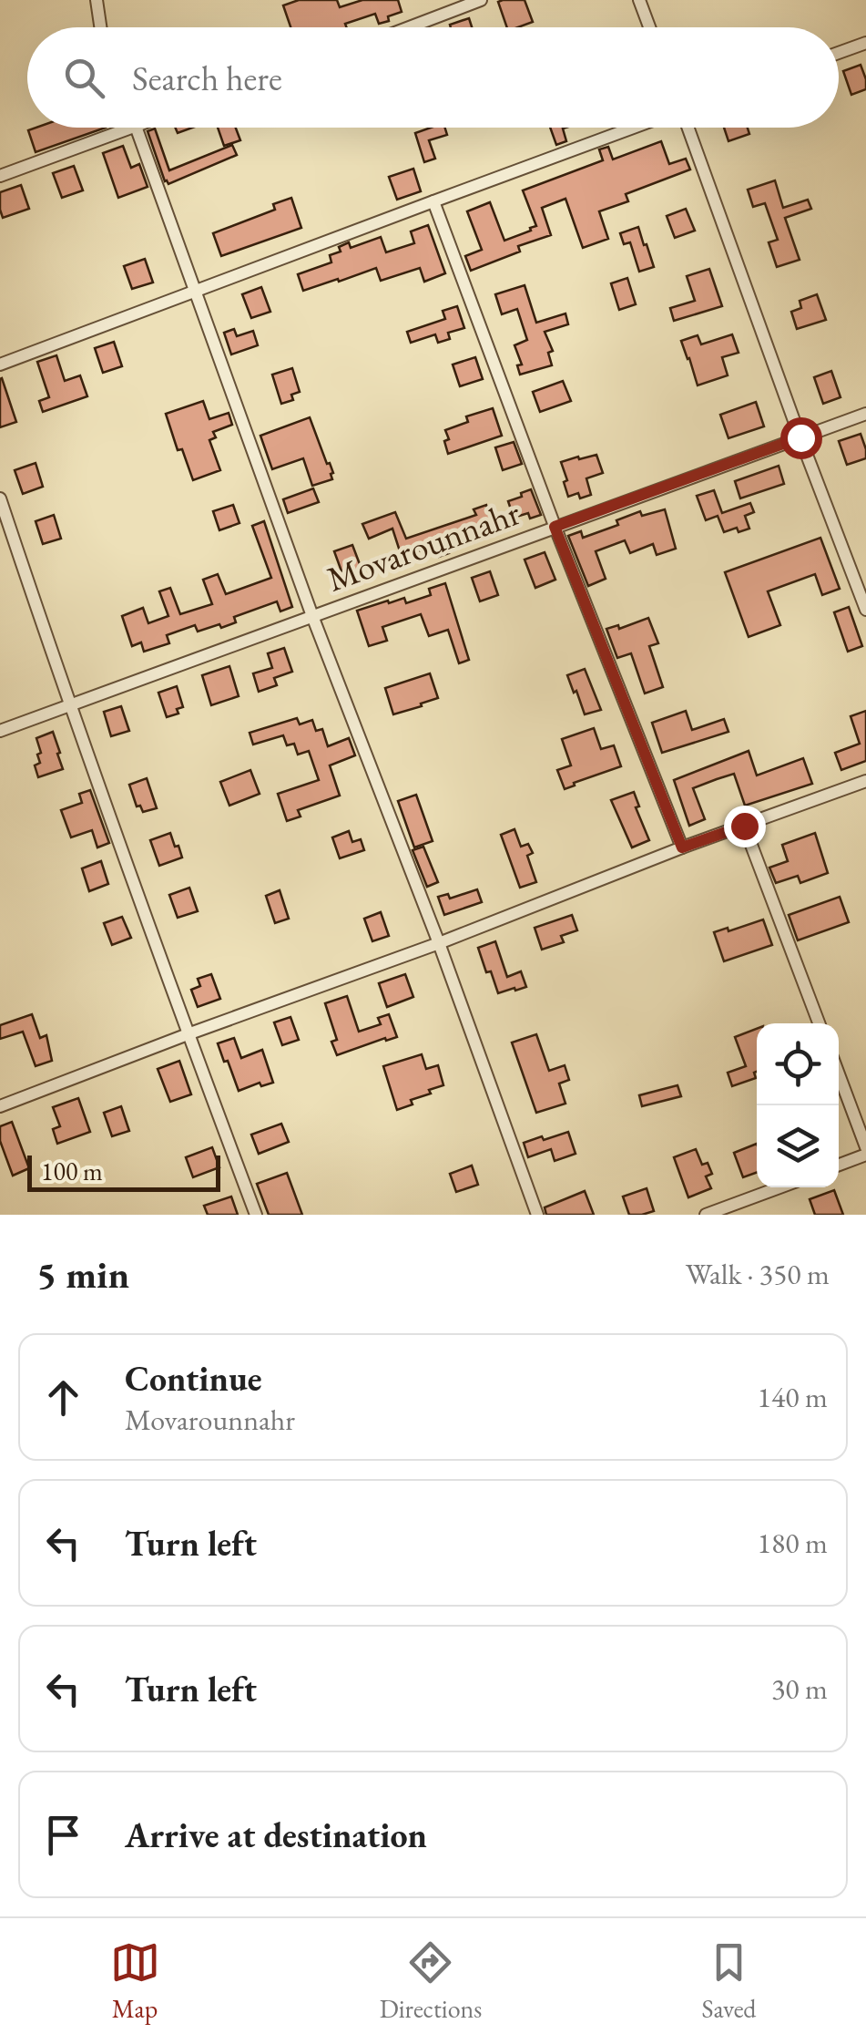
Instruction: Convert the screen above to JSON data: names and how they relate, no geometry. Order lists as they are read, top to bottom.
{
  "streets": {
    "street": ["Movarounnahr"]
  },
  "scale_bar": "100 m",
  "page": {
    "search": "Search here",
    "scale": "100 m",
    "heading": ["5 min", "Walk · 350 m"],
    "list": [
      ["Continue", "Movarounnahr", "140 m"],
      ["Turn left", "180 m"],
      ["Turn left", "30 m"],
      "Arrive at destination"
    ],
    "nav": ["Map", "Directions", "Saved"]
  }
}
